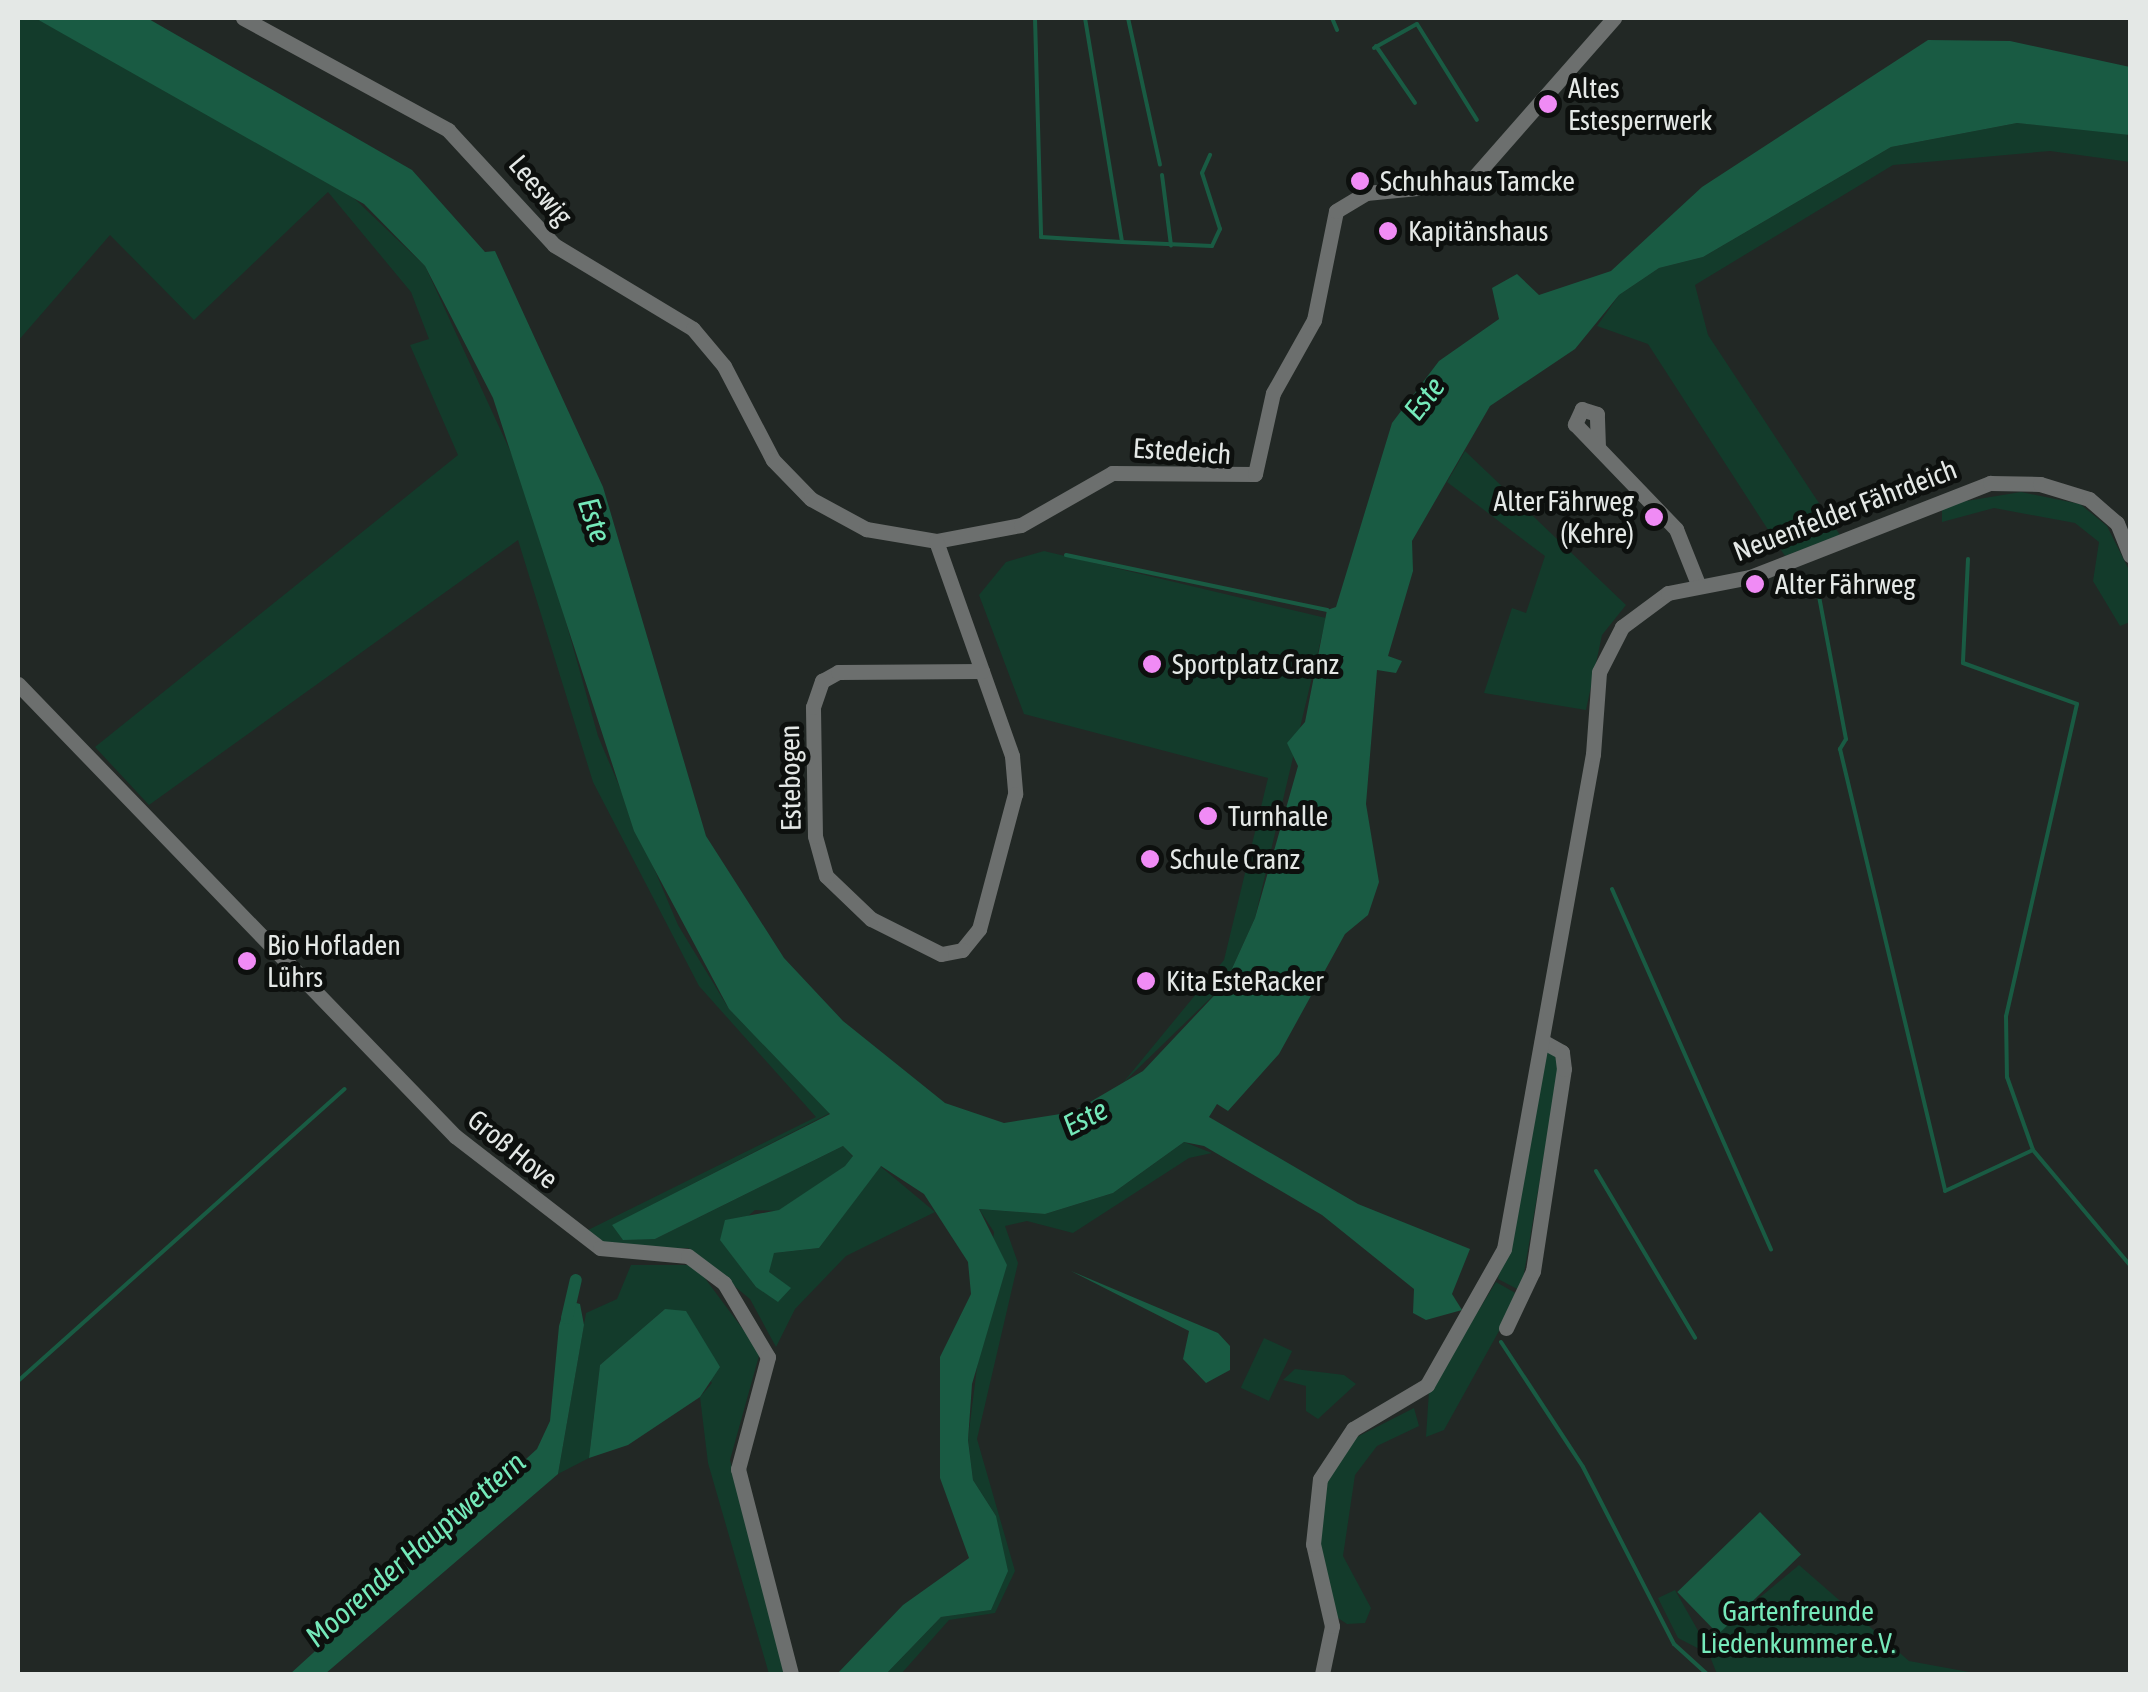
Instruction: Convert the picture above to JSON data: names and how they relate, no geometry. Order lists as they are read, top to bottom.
{
  "streets": {
    "street": [
      "Leeswig",
      "Estedeich",
      "Neuenfelder Fährdeich",
      "Estebogen",
      "Groß Hove"
    ]
  },
  "crossings": [
    ["Leeswig", "Estedeich"],
    ["Estedeich", "Estebogen"]
  ],
  "water": ["Este", "Moorender Hauptwettern"],
  "parks": ["Gartenfreunde Liedenkummer e.V."],
  "places": [
    "Altes Estesperrwerk",
    "Schuhhaus Tamcke",
    "Kapitänshaus",
    "Alter Fährweg (Kehre)",
    "Alter Fährweg",
    "Sportplatz Cranz",
    "Turnhalle",
    "Schule Cranz",
    "Bio Hofladen Lührs",
    "Kita EsteRacker"
  ]
}
